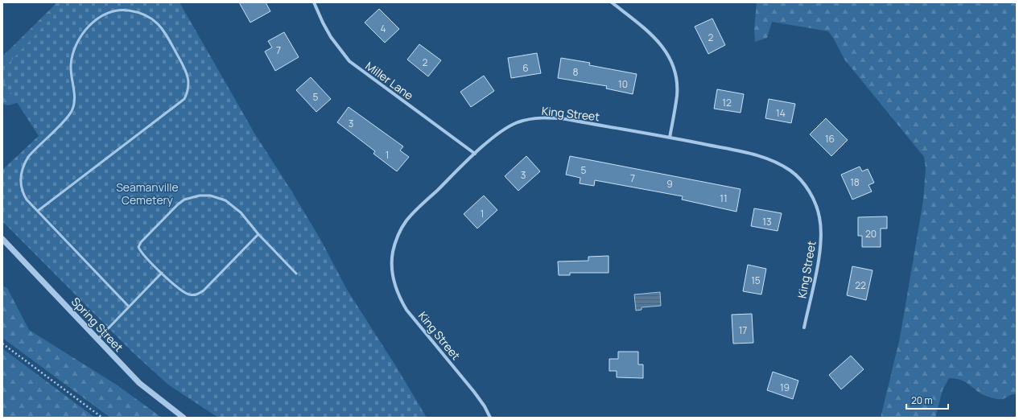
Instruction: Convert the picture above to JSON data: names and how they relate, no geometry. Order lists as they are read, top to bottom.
{
  "streets": {
    "street": ["Miller Lane", "King Street", "Spring Street"]
  },
  "crossings": [
    ["Miller Lane", "King Street"]
  ],
  "parks": ["Seamanville Cemetery"],
  "house_numbers": [
    "4",
    "2",
    "7",
    "2",
    "6",
    "8",
    "10",
    "5",
    "12",
    "14",
    "3",
    "16",
    "1",
    "5",
    "3",
    "7",
    "18",
    "9",
    "11",
    "1",
    "13",
    "20",
    "15",
    "22",
    "17",
    "19"
  ],
  "scale_bar": "20 m"
}
